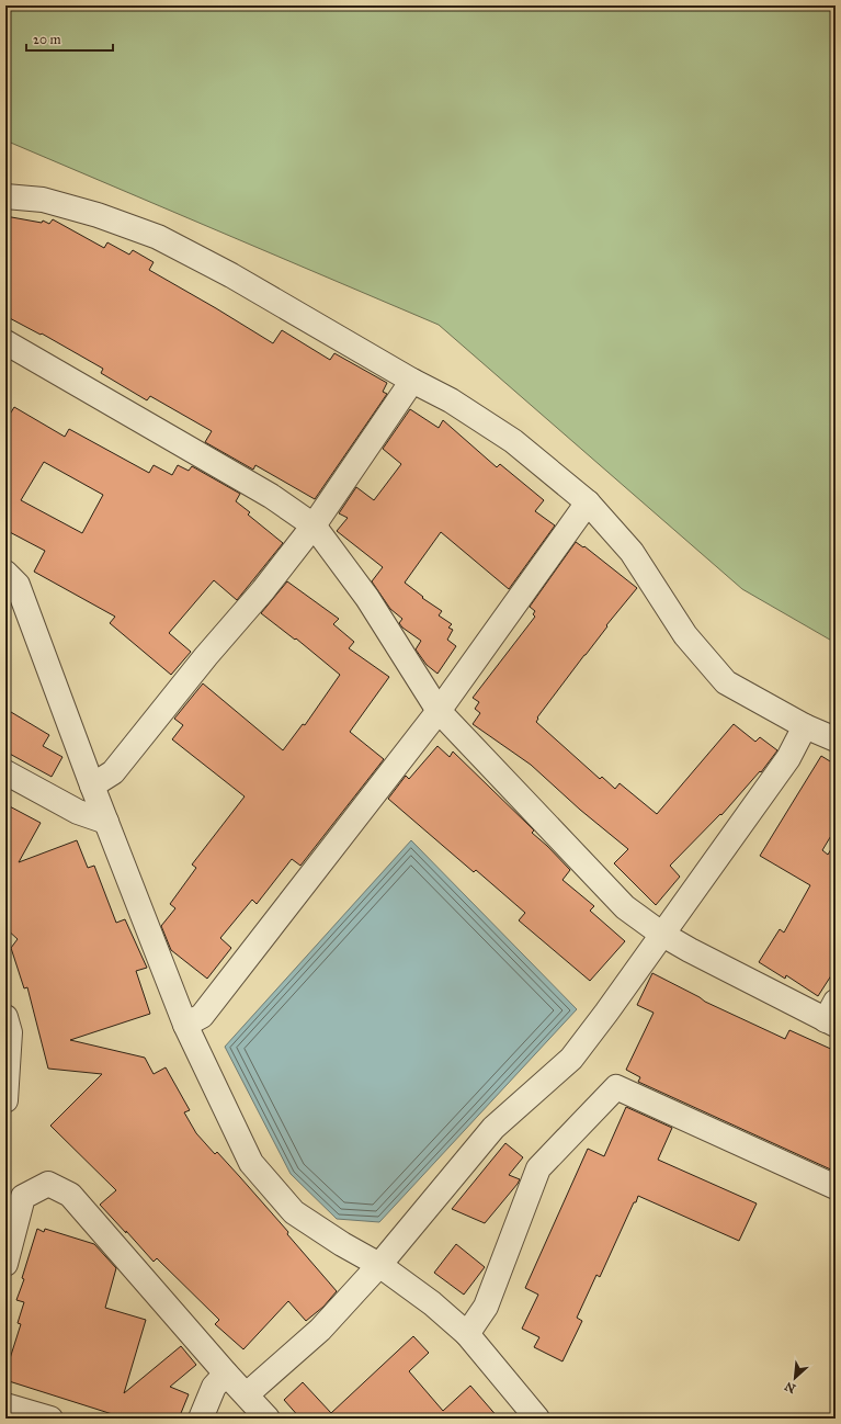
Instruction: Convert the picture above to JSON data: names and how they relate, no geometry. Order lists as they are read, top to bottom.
{
  "scale_bar": "20 m",
  "north": "bottom left"
}
